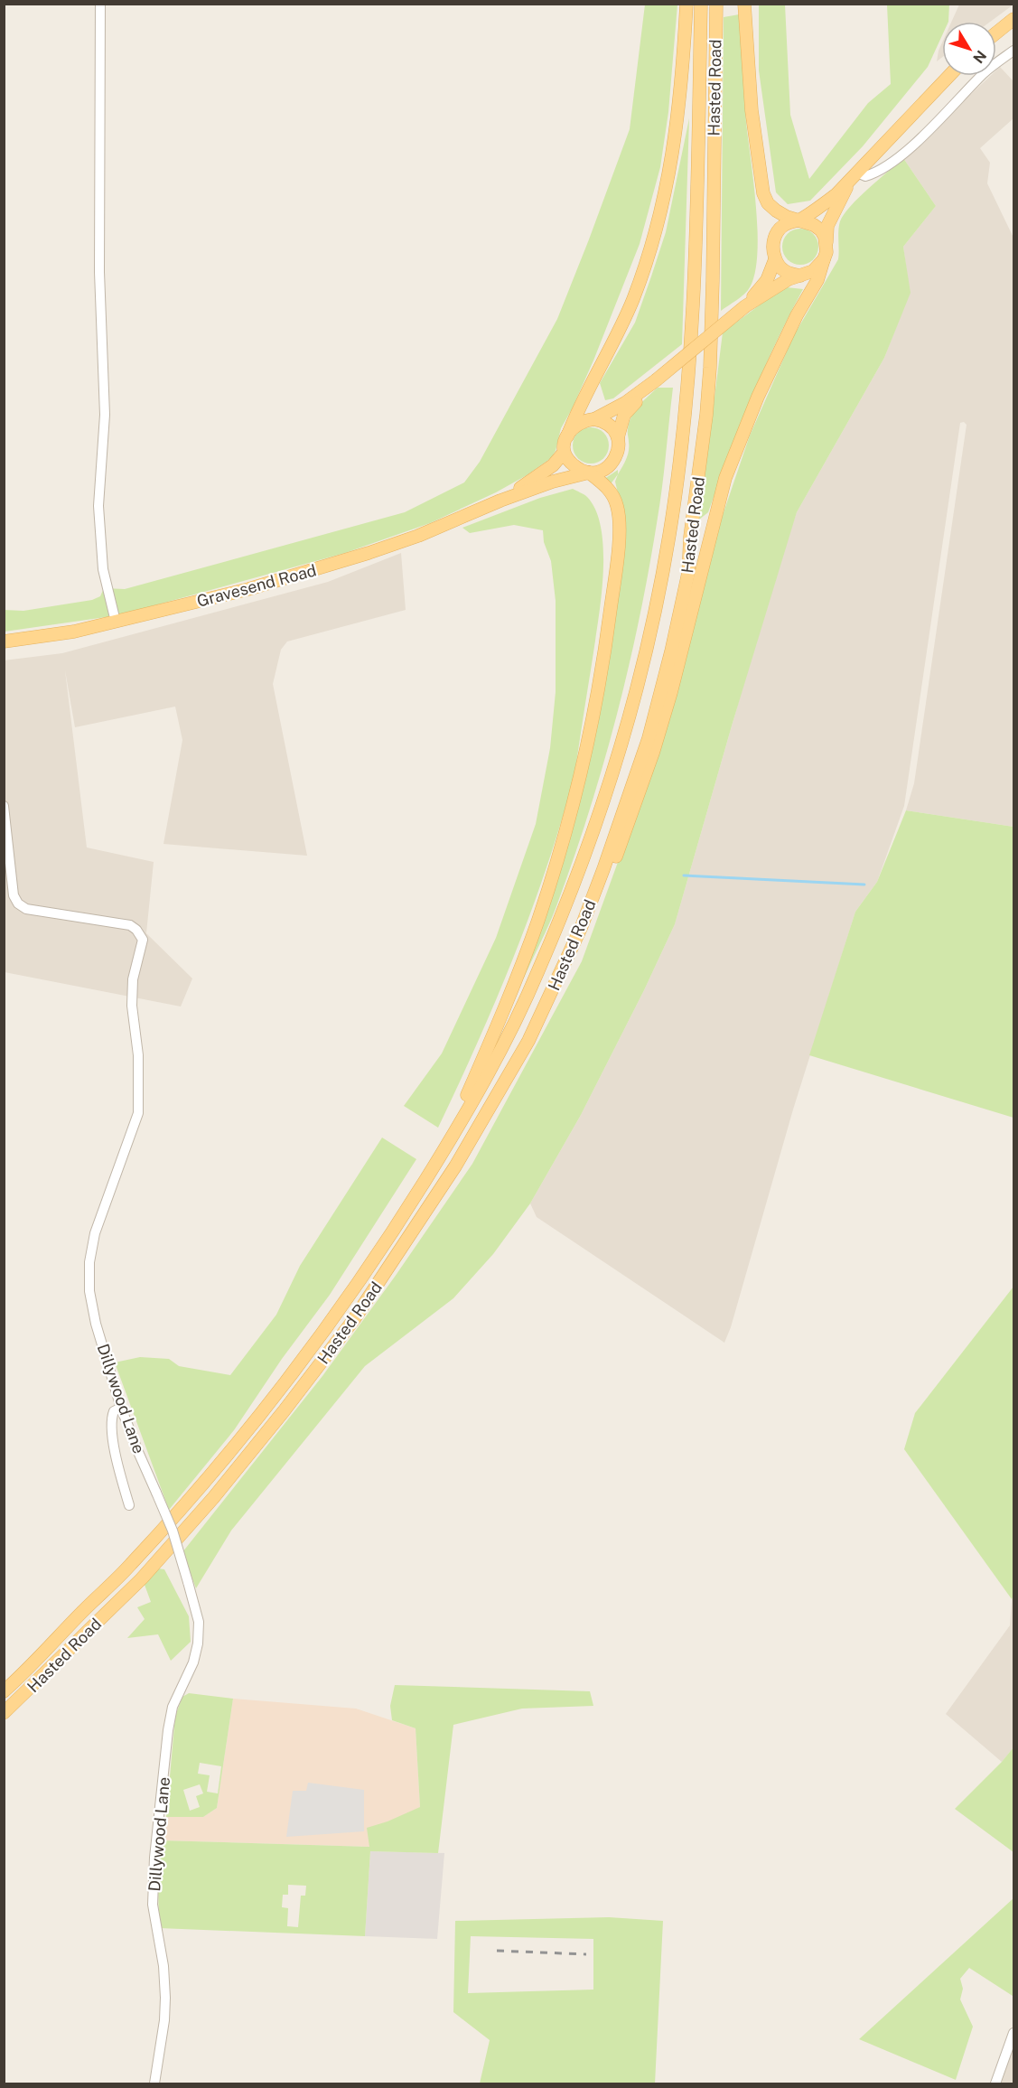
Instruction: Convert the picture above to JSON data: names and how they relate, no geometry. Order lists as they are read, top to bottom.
{
  "streets": {
    "main road": ["Hasted Road", "Gravesend Road"],
    "street": ["Dillywood Lane"]
  },
  "north": "bottom right"
}
